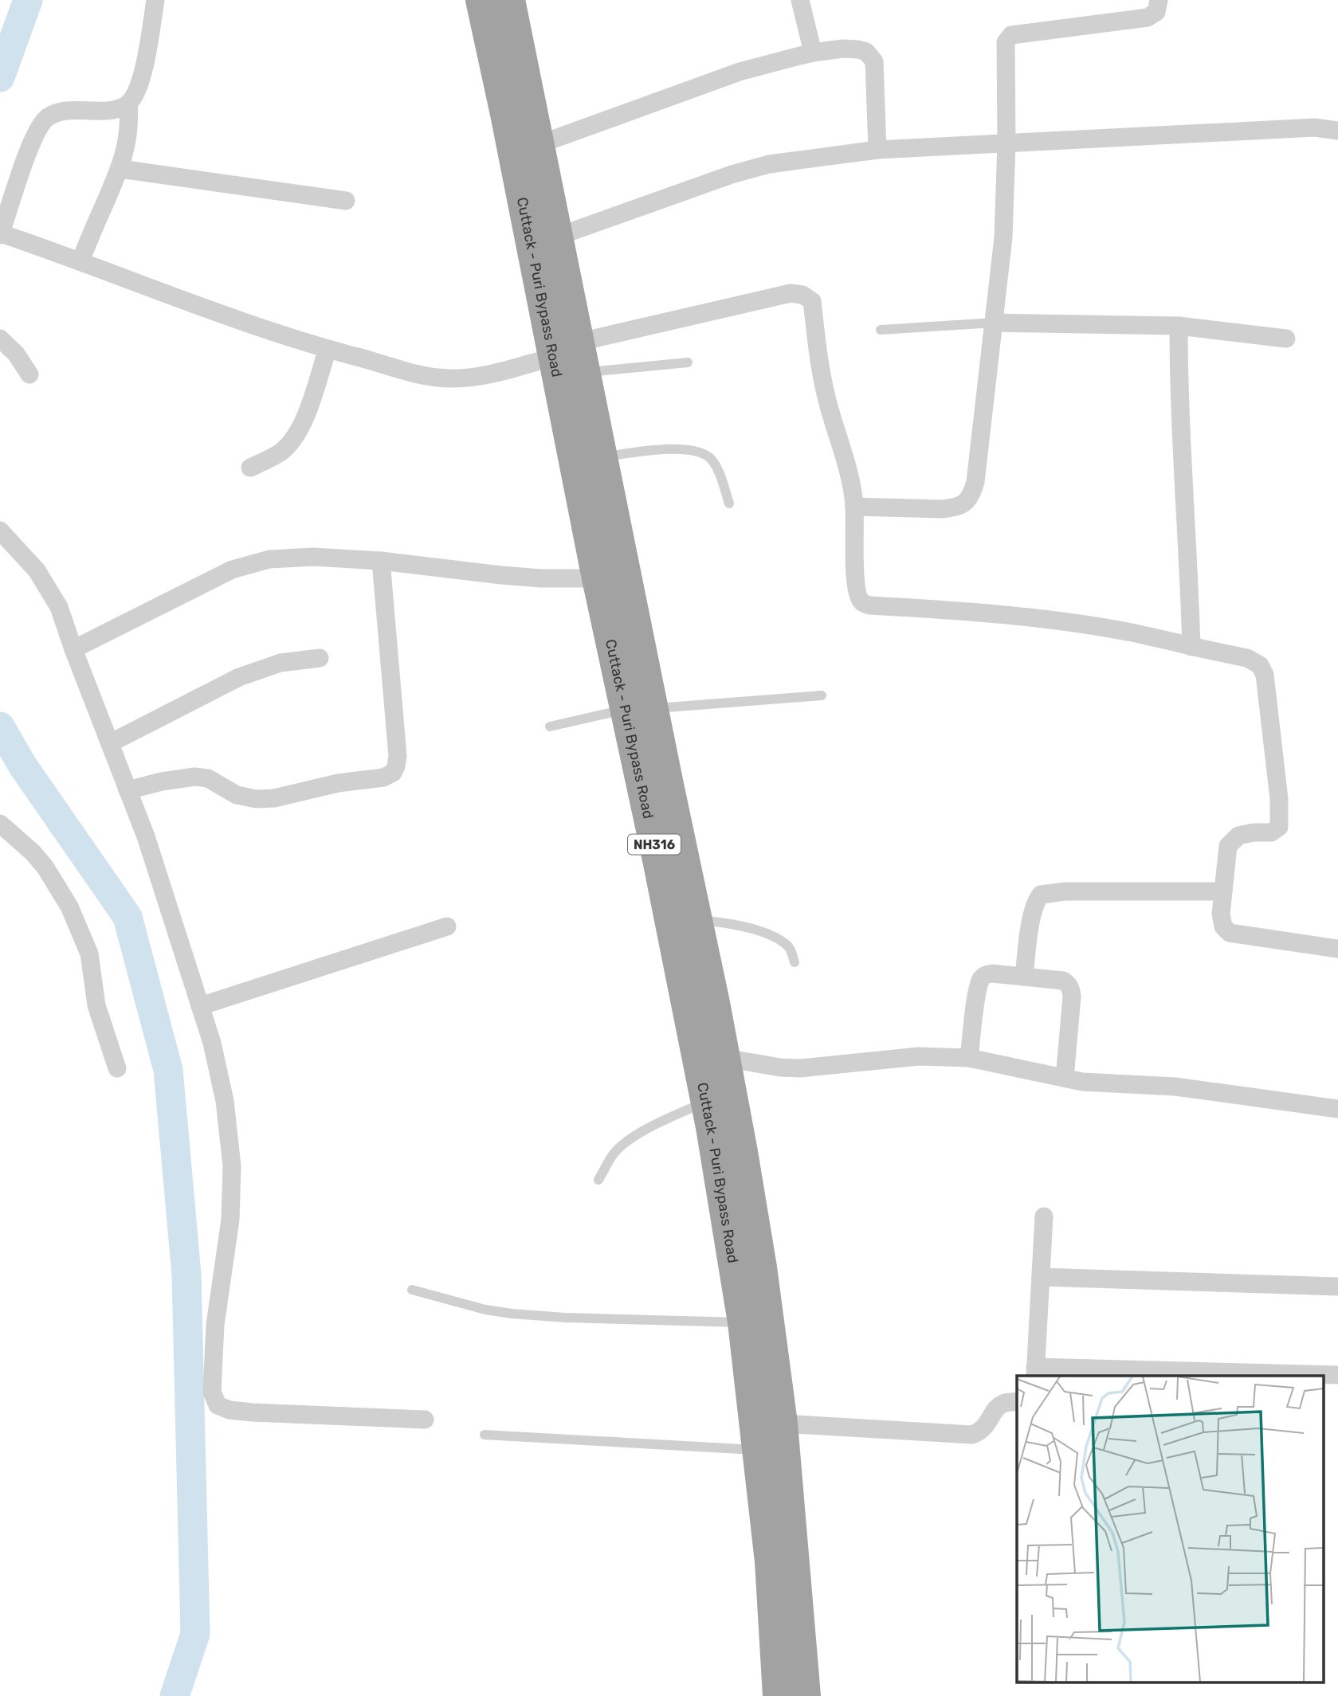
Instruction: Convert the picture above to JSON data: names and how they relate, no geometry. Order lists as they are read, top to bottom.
{
  "streets": {
    "highway": ["Cuttack - Puri Bypass Road", "NH316"]
  }
}
